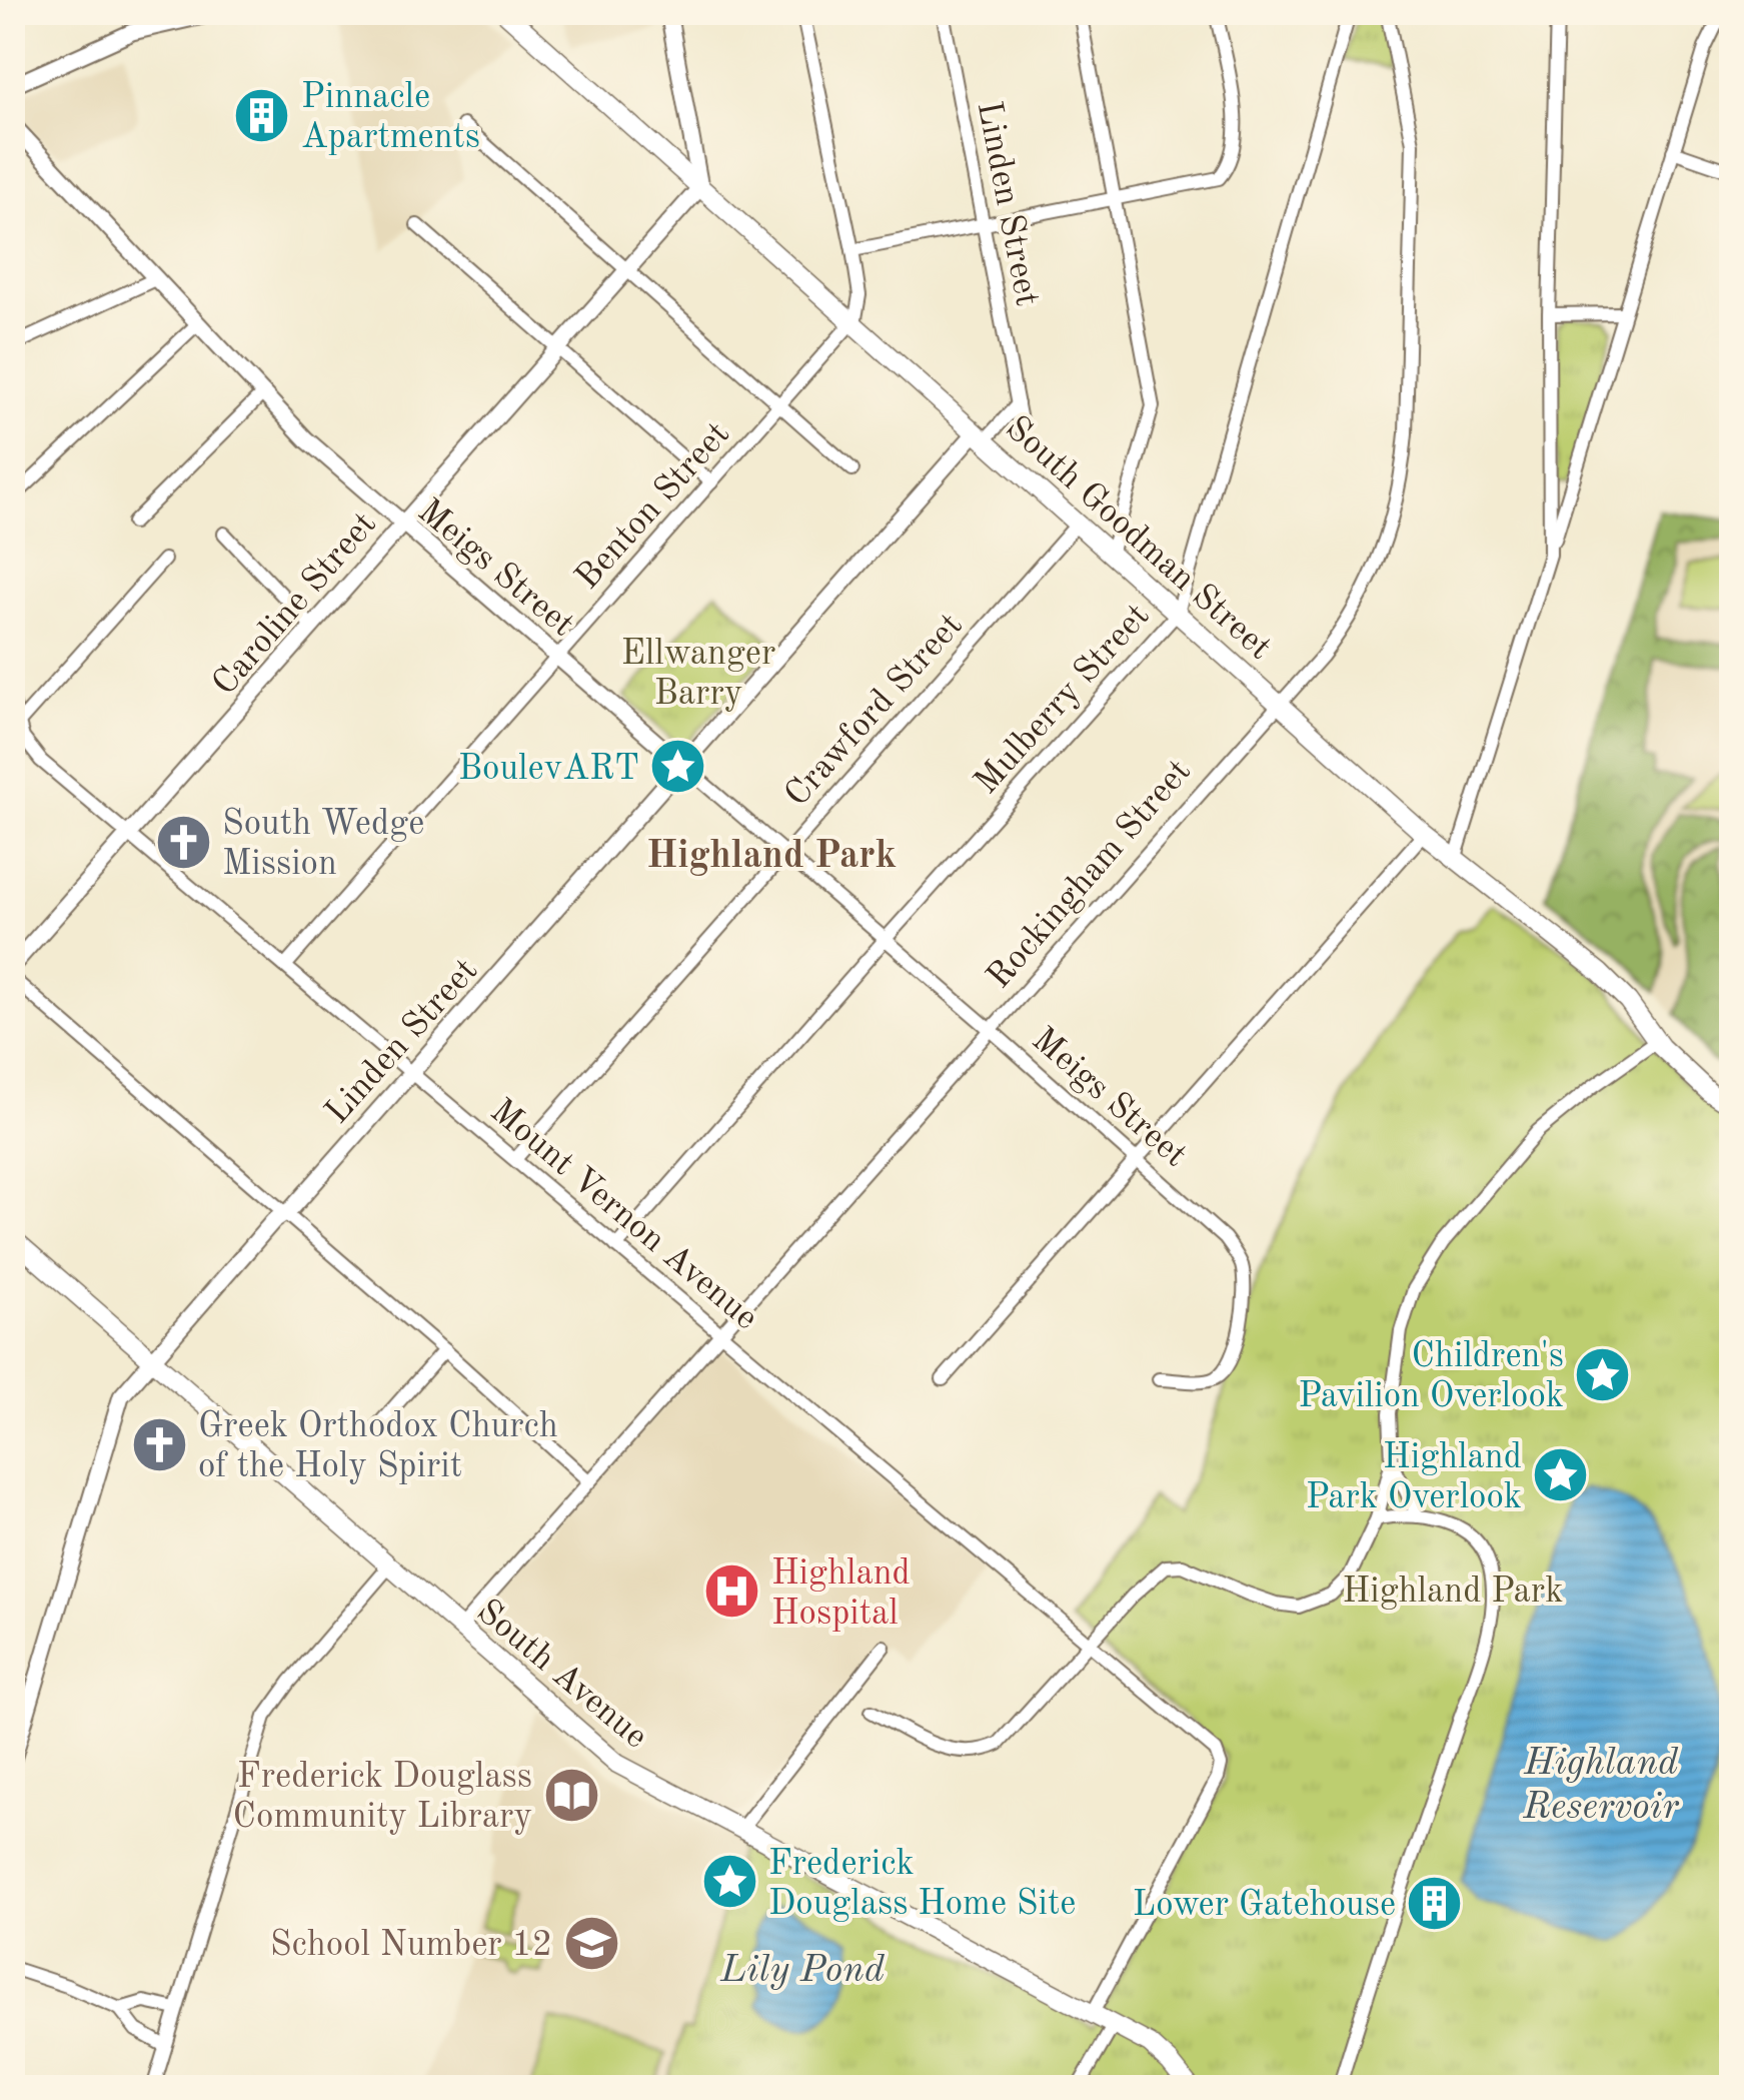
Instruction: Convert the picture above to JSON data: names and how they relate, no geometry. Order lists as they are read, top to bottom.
{
  "streets": {
    "main road": ["South Goodman Street", "South Avenue"],
    "street": [
      "Linden Street",
      "Benton Street",
      "Meigs Street",
      "Caroline Street",
      "Mulberry Street",
      "Crawford Street",
      "Rockingham Street",
      "Mount Vernon Avenue"
    ]
  },
  "crossings": [
    ["Linden Street", "South Goodman Street"],
    ["Linden Street", "Meigs Street"],
    ["Linden Street", "Mount Vernon Avenue"],
    ["Linden Street", "South Avenue"],
    ["Benton Street", "South Goodman Street"],
    ["Benton Street", "Meigs Street"],
    ["Benton Street", "Mount Vernon Avenue"],
    ["South Goodman Street", "Caroline Street"],
    ["South Goodman Street", "Mulberry Street"],
    ["South Goodman Street", "Crawford Street"],
    ["South Goodman Street", "Rockingham Street"],
    ["Meigs Street", "Caroline Street"],
    ["Meigs Street", "Mulberry Street"],
    ["Meigs Street", "Crawford Street"],
    ["Meigs Street", "Rockingham Street"],
    ["Caroline Street", "Mount Vernon Avenue"],
    ["Mulberry Street", "Mount Vernon Avenue"],
    ["Crawford Street", "Mount Vernon Avenue"],
    ["Rockingham Street", "Mount Vernon Avenue"],
    ["Rockingham Street", "South Avenue"],
    ["Mount Vernon Avenue", "South Avenue"]
  ],
  "districts": ["Highland Park"],
  "water": ["Highland Reservoir", "Lily Pond"],
  "parks": ["Ellwanger Barry", "Highland Park"],
  "places": {
    "building": ["Pinnacle Apartments", "Lower Gatehouse"],
    "place": [
      "BoulevART",
      "Children's Pavilion Overlook",
      "Highland Park Overlook",
      "Frederick Douglass Home Site"
    ],
    "church": ["South Wedge Mission", "Greek Orthodox Church of the Holy Spirit"],
    "hospital": ["Highland Hospital"],
    "library": ["Frederick Douglass Community Library"],
    "school or university": ["School Number 12"]
  }
}
